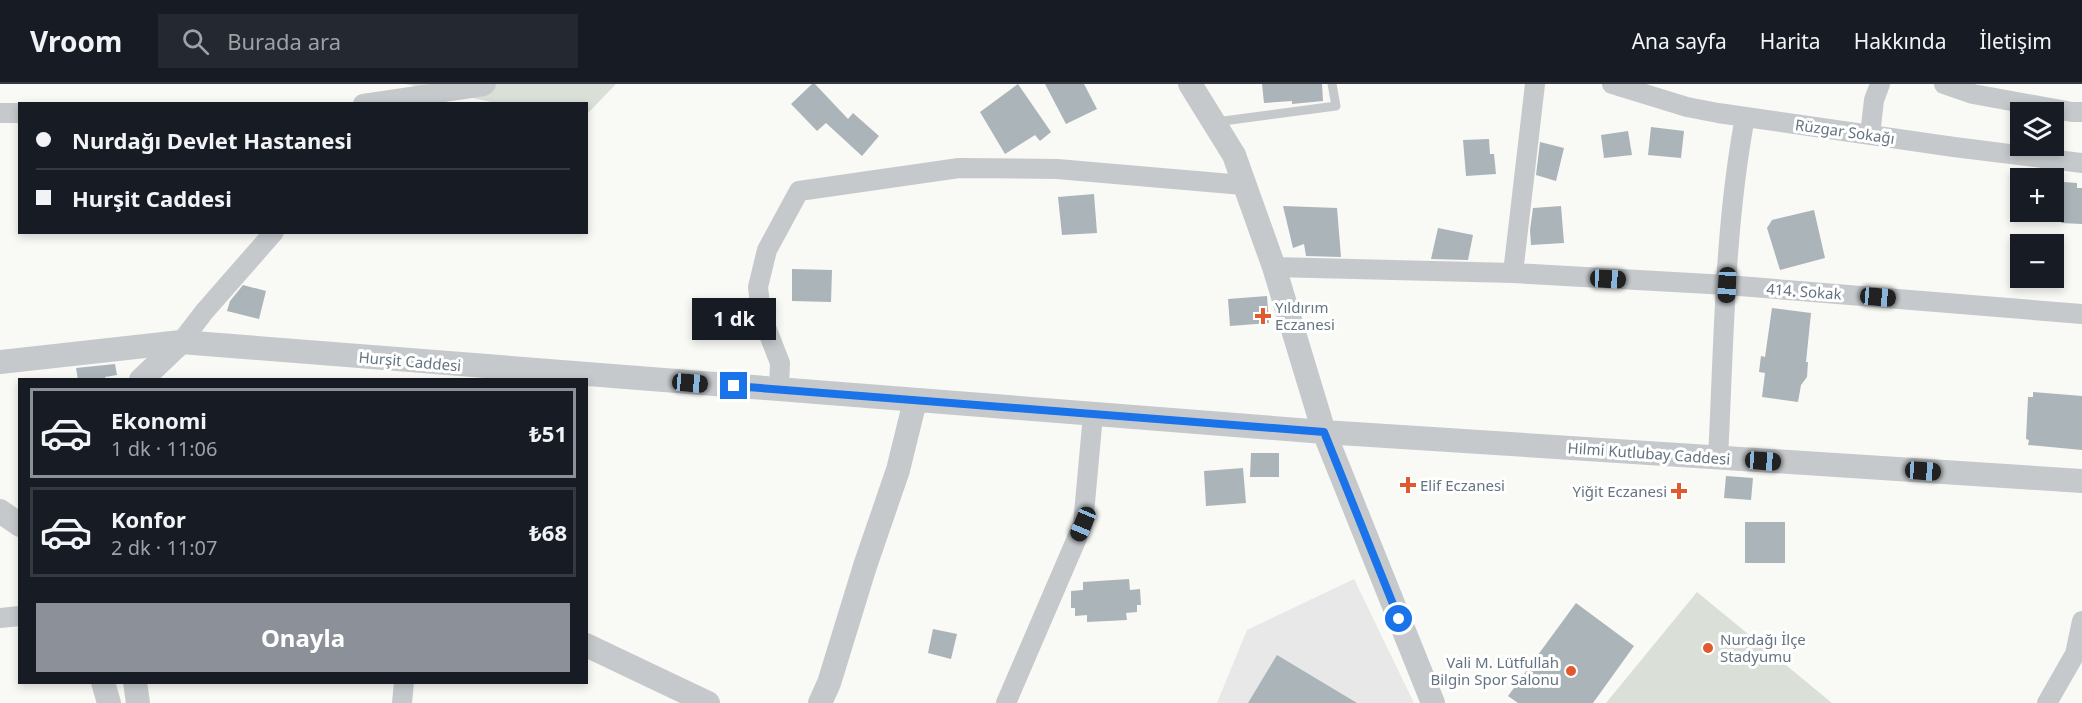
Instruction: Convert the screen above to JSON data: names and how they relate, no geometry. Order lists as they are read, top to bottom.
{
  "streets": {
    "street": [
      "Rüzgar Sokağı",
      "414. Sokak",
      "Hurşit Caddesi",
      "Hilmi Kutlubay Caddesi"
    ]
  },
  "crossings": [
    ["Hurşit Caddesi", "Hilmi Kutlubay Caddesi"]
  ],
  "places": {
    "health": ["Yıldırım Eczanesi", "Elif Eczanesi", "Yiğit Eczanesi"],
    "other": ["Nurdağı İlçe Stadyumu", "Vali M. Lütfullah Bilgin Spor Salonu"]
  },
  "page": {
    "header": "Vroom",
    "search": "Burada ara",
    "nav": [
      "Ana sayfa",
      "Harita",
      "Hakkında",
      "İletişim"
    ],
    "map_buttons": ["+", "−"],
    "banner": ["Nurdağı Devlet Hastanesi", "Hurşit Caddesi"],
    "bubble": "1 dk",
    "list": [
      {
        "name": "Ekonomi",
        "note": "1 dk · 11:06",
        "value": "₺51"
      },
      {
        "name": "Konfor",
        "note": "2 dk · 11:07",
        "value": "₺68"
      }
    ],
    "buttons": "Onayla"
  }
}
